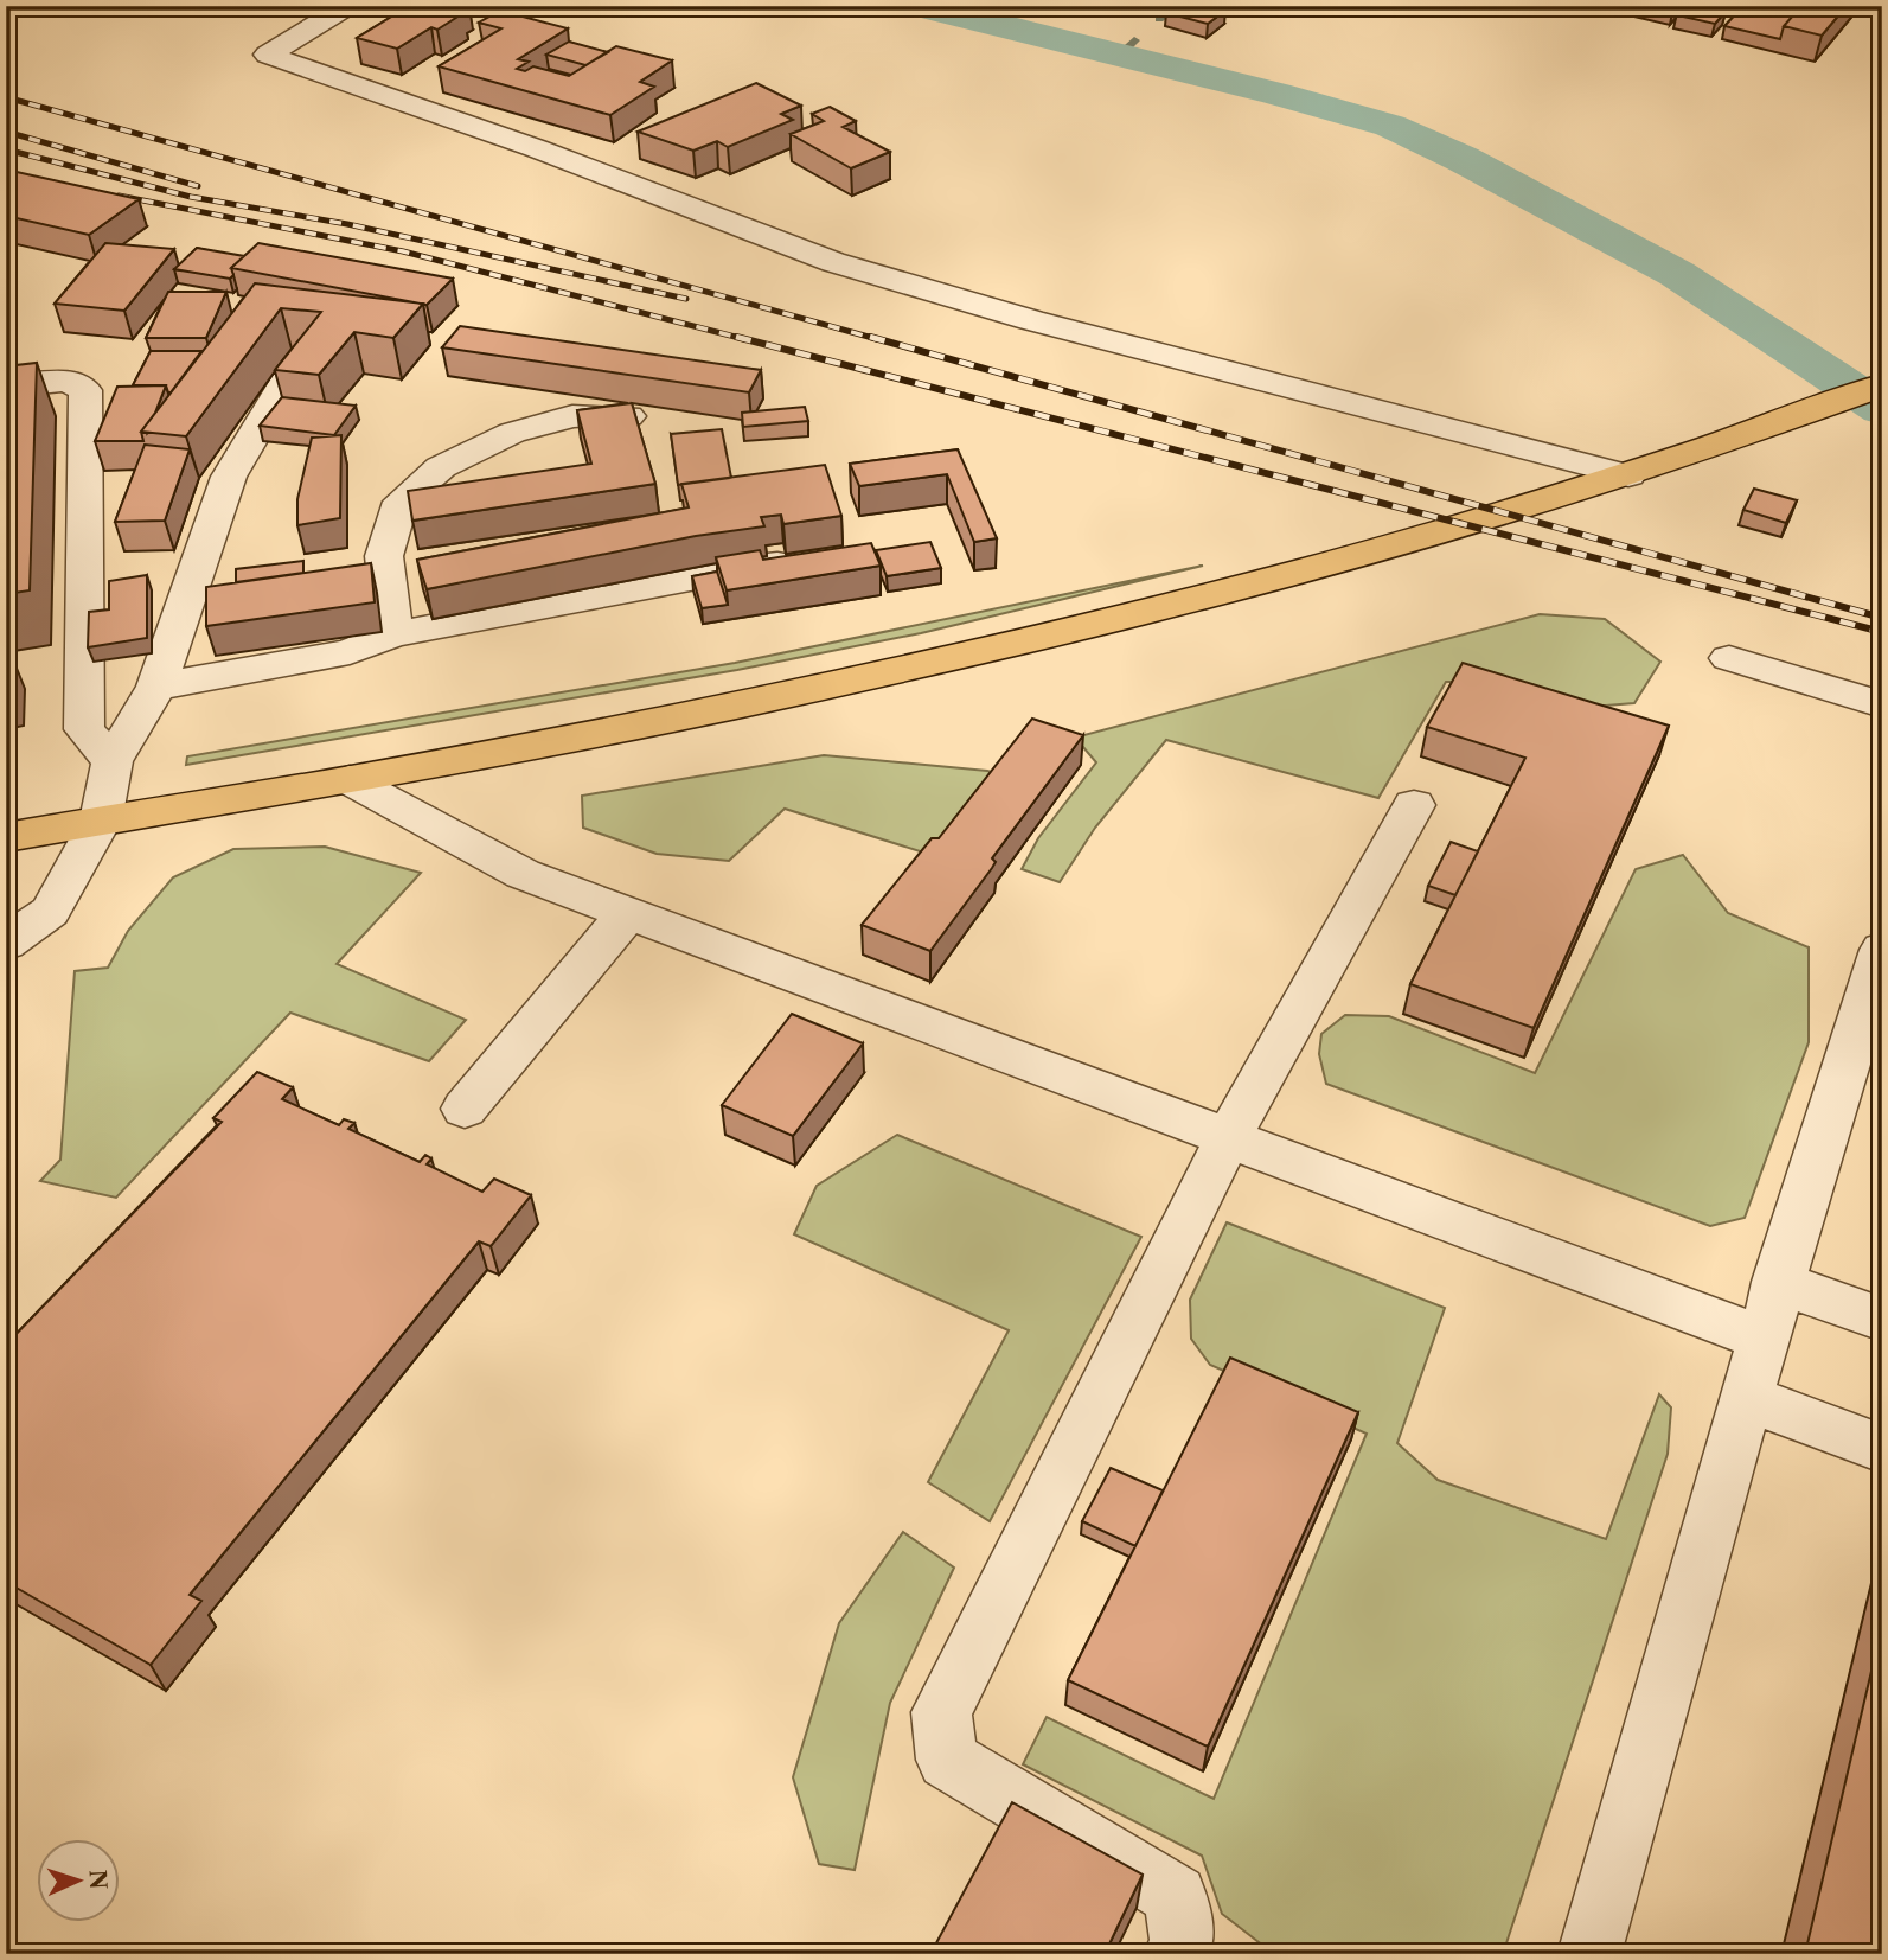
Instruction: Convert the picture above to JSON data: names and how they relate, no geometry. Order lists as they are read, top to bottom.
{
  "north": "right"
}
